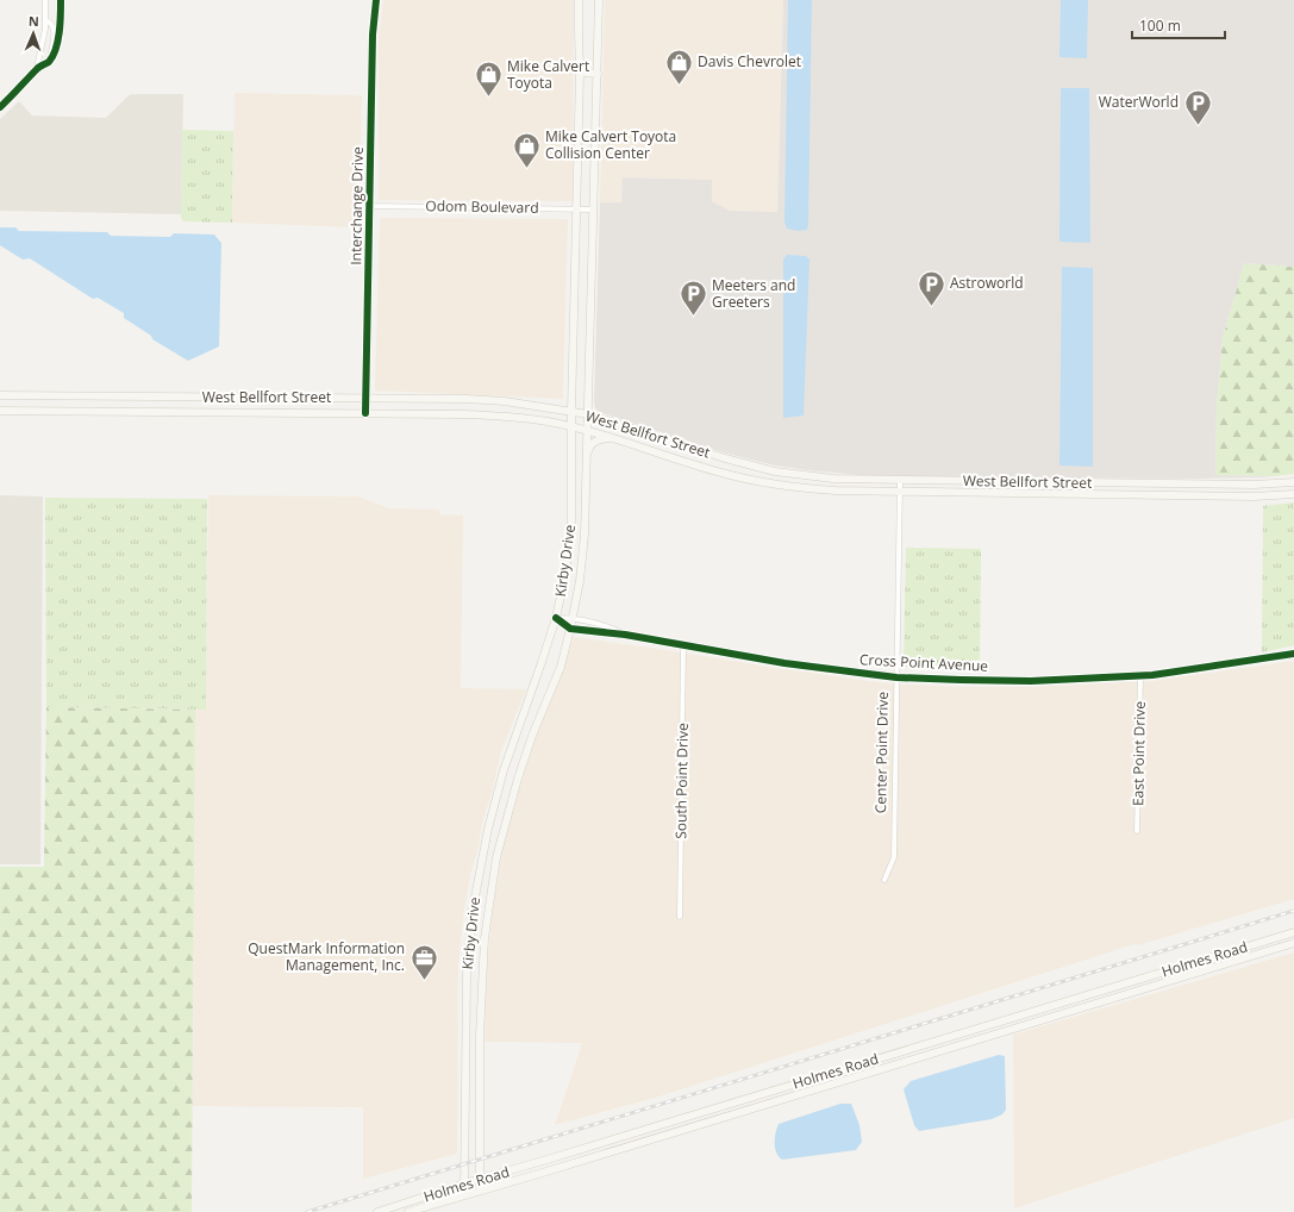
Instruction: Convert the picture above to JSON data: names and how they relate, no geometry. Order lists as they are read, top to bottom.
{
  "streets": {
    "main road": ["West Bellfort Street", "Kirby Drive", "Holmes Road"],
    "street": [
      "Interchange Drive",
      "Odom Boulevard",
      "Cross Point Avenue",
      "Center Point Drive",
      "East Point Drive",
      "South Point Drive"
    ]
  },
  "crossings": [
    ["Interchange Drive", "Odom Boulevard"],
    ["Interchange Drive", "West Bellfort Street"],
    ["Odom Boulevard", "Kirby Drive"],
    ["West Bellfort Street", "Kirby Drive"],
    ["West Bellfort Street", "Center Point Drive"],
    ["Kirby Drive", "Cross Point Avenue"],
    ["Kirby Drive", "Holmes Road"],
    ["Cross Point Avenue", "Center Point Drive"],
    ["Cross Point Avenue", "East Point Drive"],
    ["Cross Point Avenue", "South Point Drive"]
  ],
  "places": {
    "shop": ["Davis Chevrolet", "Mike Calvert Toyota", "Mike Calvert Toyota Collision Center"],
    "parking": ["WaterWorld", "Astroworld", "Meeters and Greeters"],
    "office": ["QuestMark Information Management, Inc."]
  },
  "scale_bar": "100 m",
  "north": "top"
}
